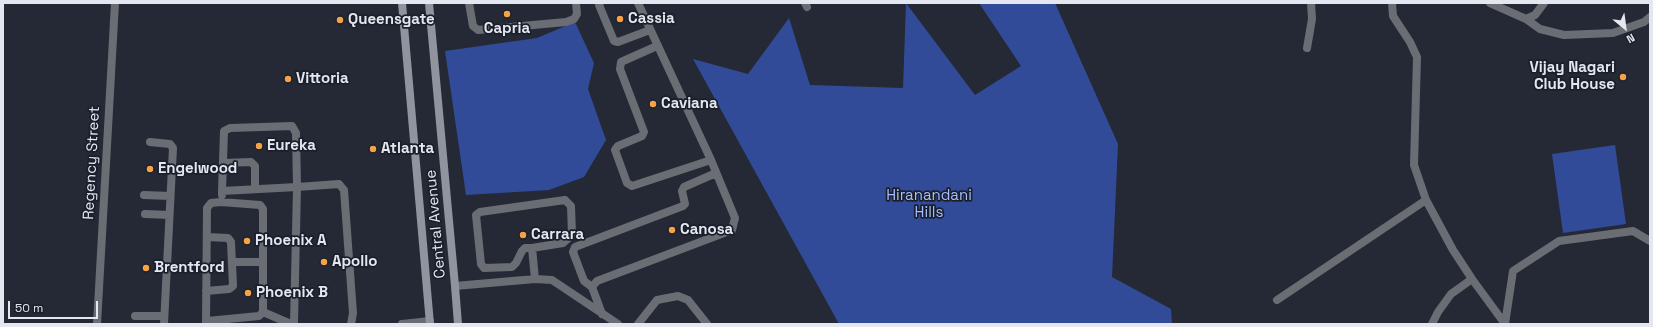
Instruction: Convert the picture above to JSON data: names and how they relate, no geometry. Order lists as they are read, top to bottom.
{
  "streets": {
    "main road": ["Central Avenue"],
    "street": ["Regency Street"]
  },
  "parks": ["Hiranandani Hills"],
  "places": [
    "Capria",
    "Cassia",
    "Queensgate",
    "Vijay Nagari Club House",
    "Vittoria",
    "Caviana",
    "Eureka",
    "Atlanta",
    "Engelwood",
    "Canosa",
    "Carrara",
    "Phoenix A",
    "Apollo",
    "Brentford",
    "Phoenix B"
  ],
  "scale_bar": "50 m",
  "north": "bottom right"
}
